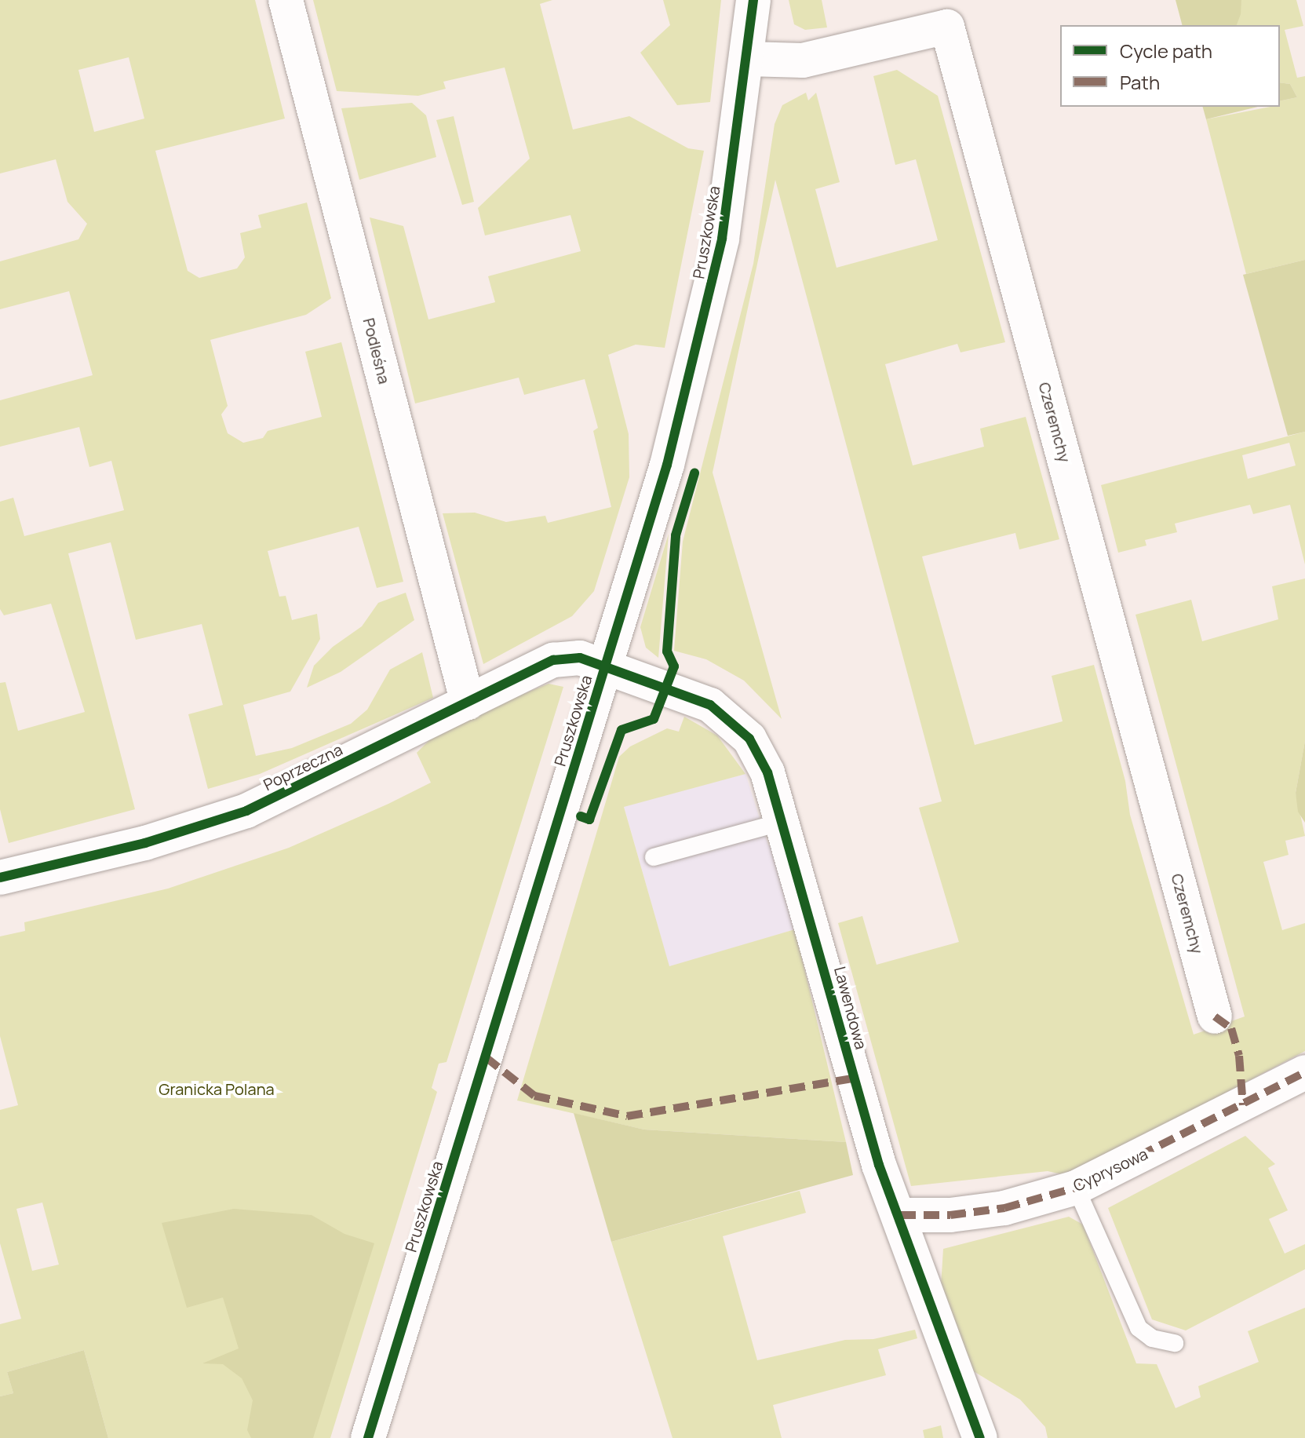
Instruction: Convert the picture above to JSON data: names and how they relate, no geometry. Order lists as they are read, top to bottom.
{
  "streets": {
    "street": [
      "Pruszkowska",
      "Podleśna",
      "Czeremchy",
      "Poprzeczna",
      "Lawendowa",
      "Cyprysowa"
    ]
  },
  "crossings": [
    ["Pruszkowska", "Czeremchy"],
    ["Pruszkowska", "Poprzeczna"],
    ["Pruszkowska", "Lawendowa"],
    ["Podleśna", "Poprzeczna"],
    ["Poprzeczna", "Lawendowa"],
    ["Lawendowa", "Cyprysowa"]
  ],
  "parks": ["Granicka Polana"],
  "legend": ["Cycle path", "Path"]
}
